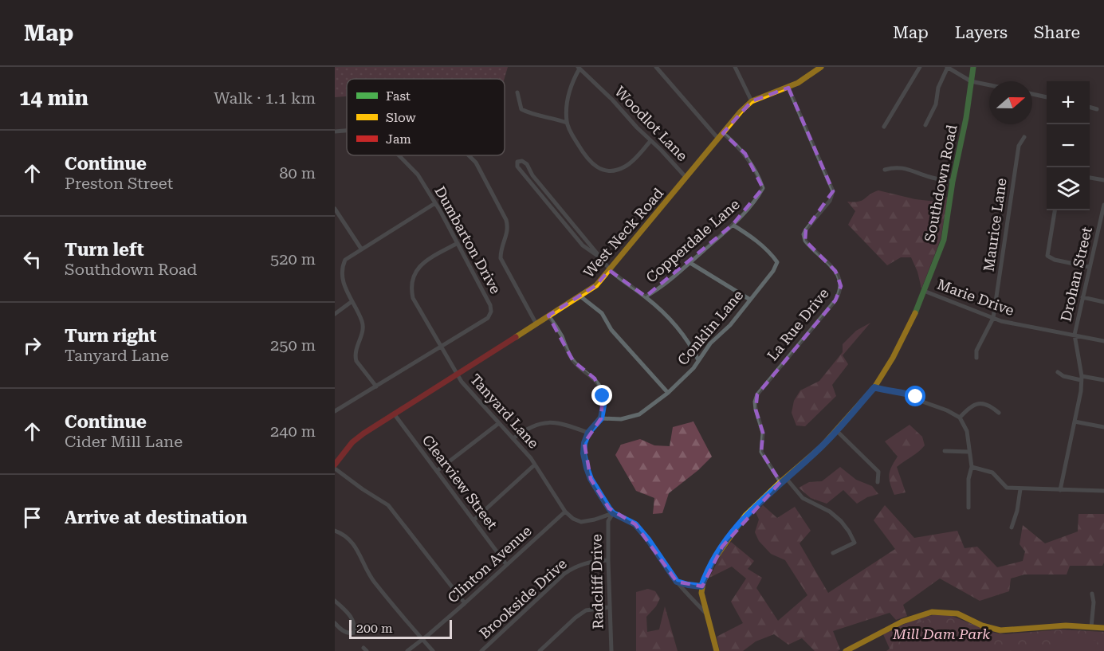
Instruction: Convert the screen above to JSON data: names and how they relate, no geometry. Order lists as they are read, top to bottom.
{
  "streets": {
    "street": [
      "Woodlot Lane",
      "Southdown Road",
      "Maurice Lane",
      "West Neck Road",
      "Dumbarton Drive",
      "Copperdale Lane",
      "Drohan Street",
      "Marie Drive",
      "La Rue Drive",
      "Conklin Lane",
      "Tanyard Lane",
      "Clearview Street",
      "Clinton Avenue",
      "Radcliff Drive",
      "Brookside Drive"
    ]
  },
  "crossings": [
    ["Woodlot Lane", "West Neck Road"],
    ["Southdown Road", "Marie Drive"],
    ["Southdown Road", "La Rue Drive"],
    ["Maurice Lane", "Marie Drive"],
    ["West Neck Road", "Copperdale Lane"],
    ["West Neck Road", "La Rue Drive"],
    ["West Neck Road", "Tanyard Lane"],
    ["West Neck Road", "Clearview Street"],
    ["Dumbarton Drive", "Tanyard Lane"],
    ["Copperdale Lane", "Conklin Lane"],
    ["Drohan Street", "Marie Drive"],
    ["Tanyard Lane", "Clinton Avenue"],
    ["Clearview Street", "Clinton Avenue"],
    ["Radcliff Drive", "Brookside Drive"]
  ],
  "parks": ["Mill Dam Park"],
  "legend": ["Fast", "Slow", "Jam"],
  "scale_bar": "200 m",
  "north": "right",
  "page": {
    "header": "Map",
    "nav": ["Map", "Layers", "Share"],
    "heading": ["14 min", "Walk · 1.1 km"],
    "map_buttons": ["+", "−"],
    "list": [
      ["Continue", "Preston Street", "80 m"],
      ["Turn left", "Southdown Road", "520 m"],
      ["Turn right", "Tanyard Lane", "250 m"],
      ["Continue", "Cider Mill Lane", "240 m"],
      "Arrive at destination"
    ],
    "scale": "200 m"
  }
}
